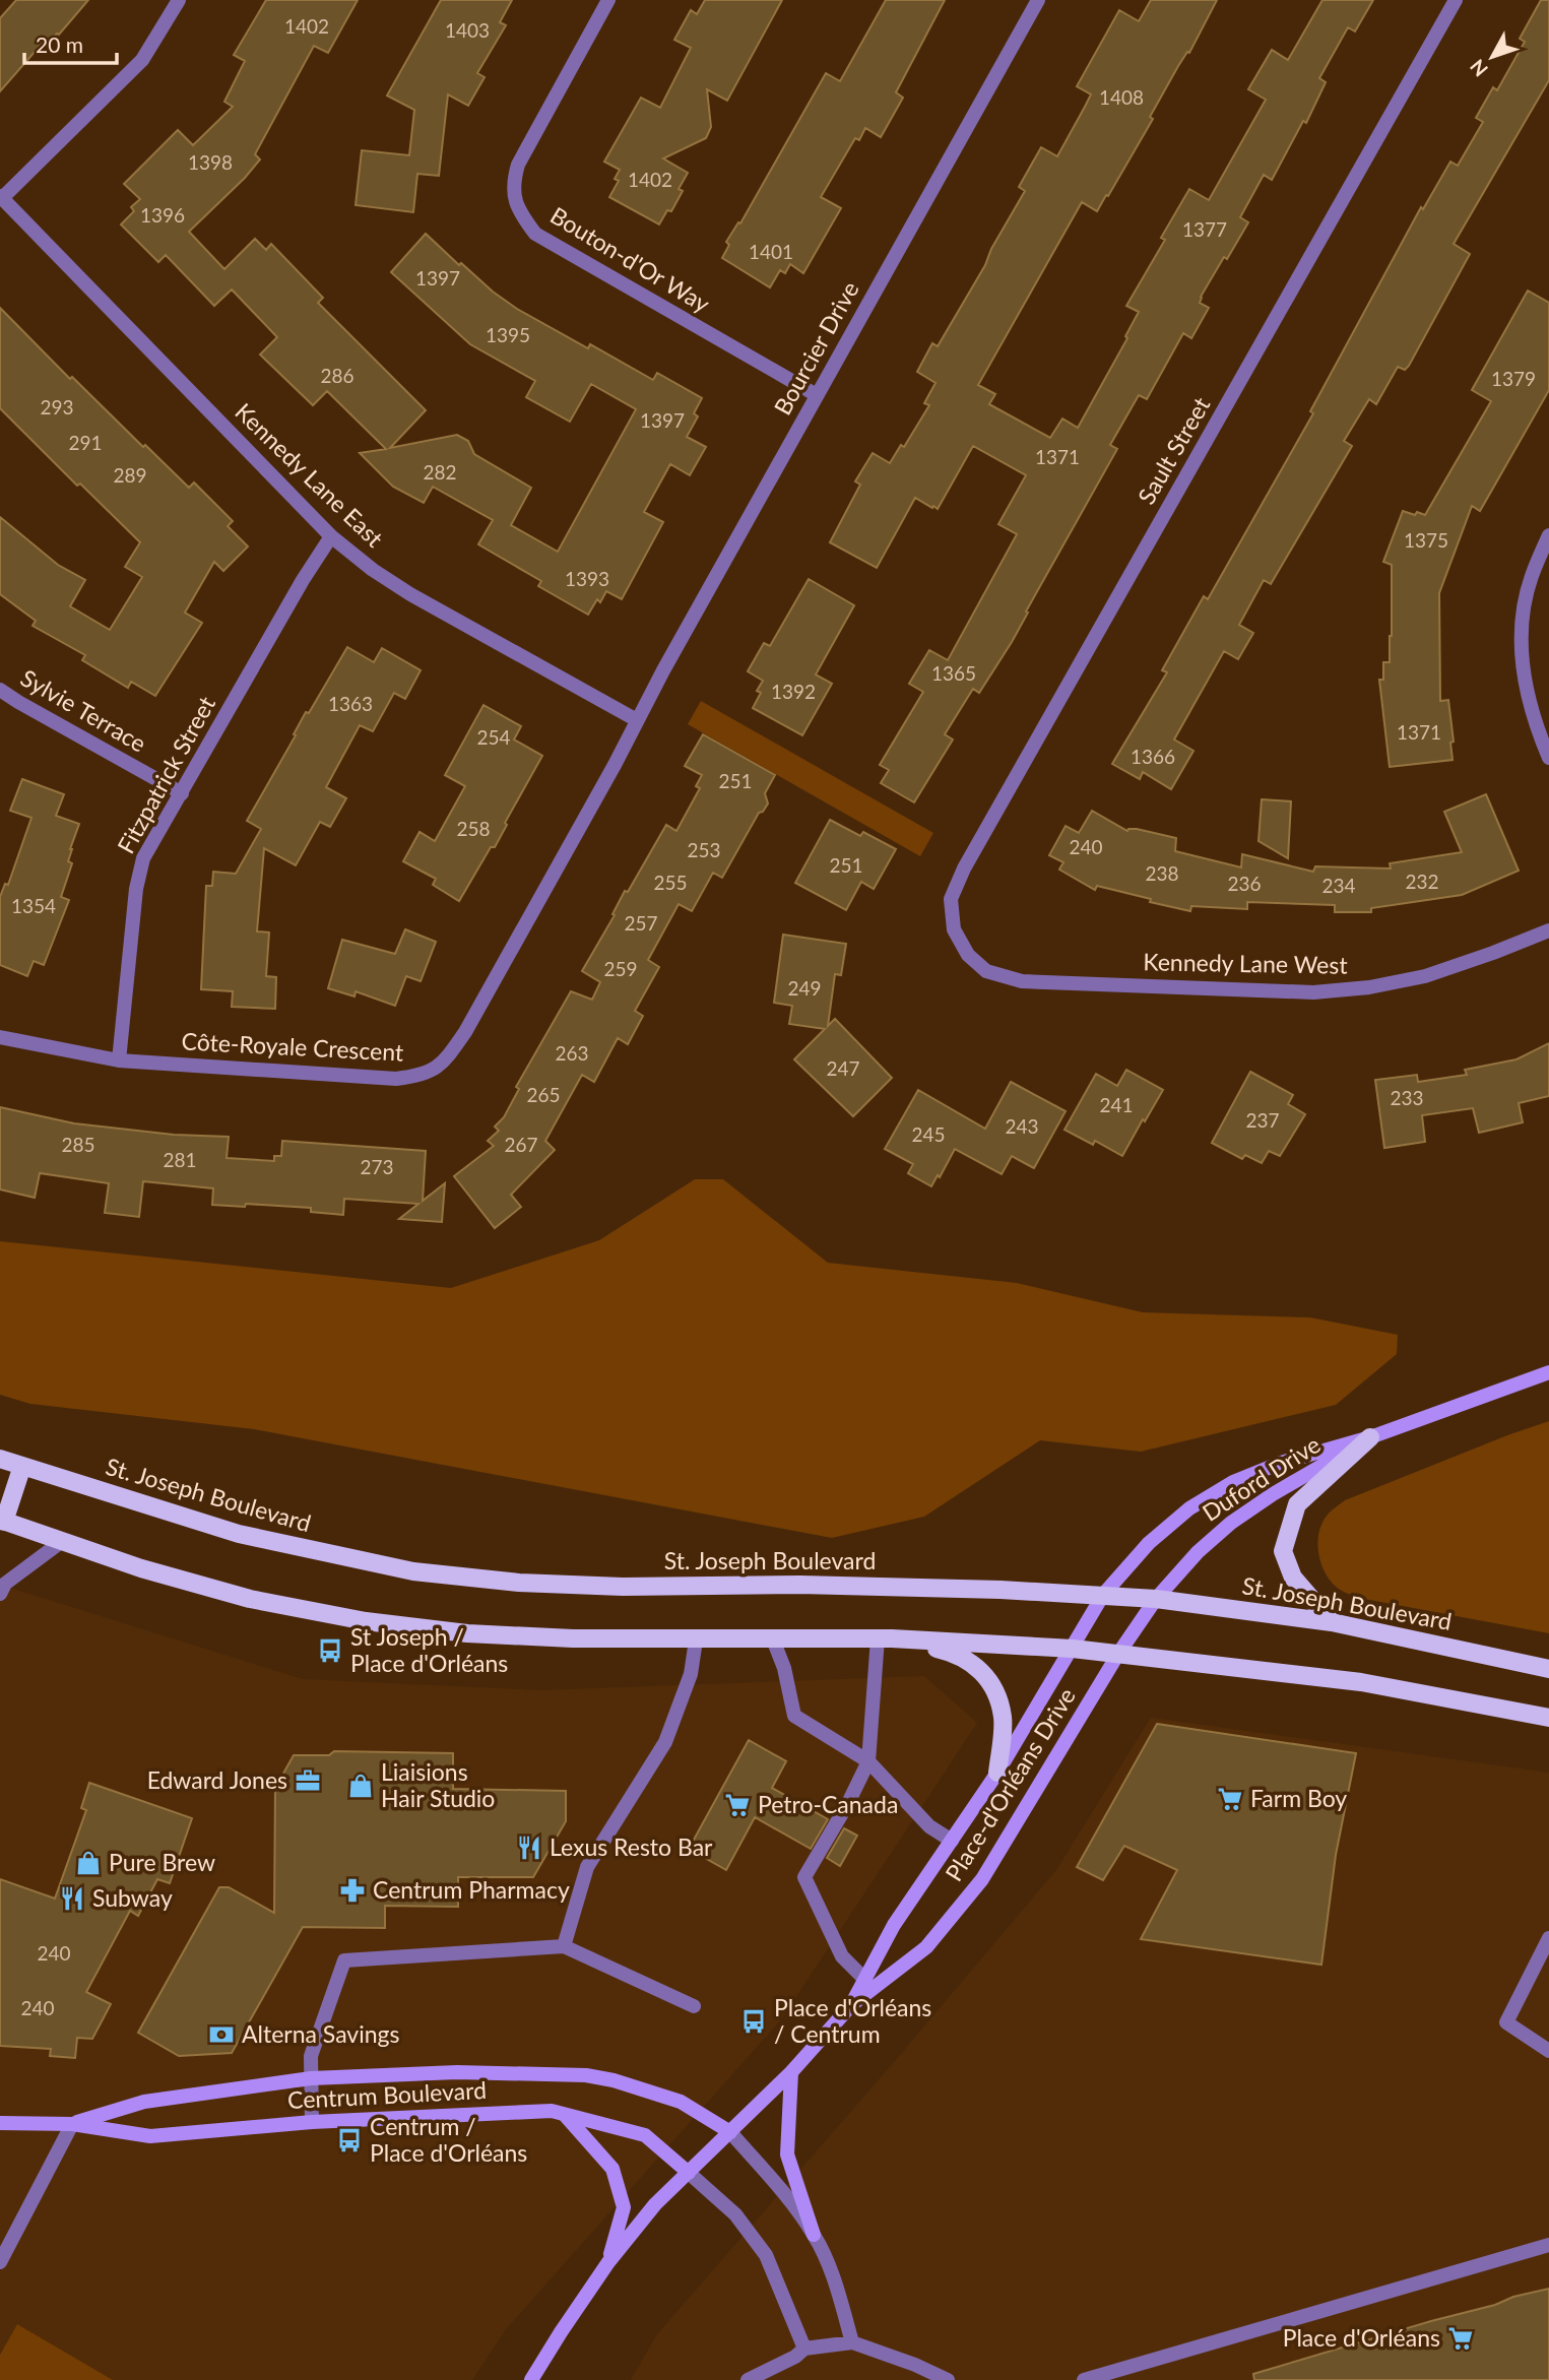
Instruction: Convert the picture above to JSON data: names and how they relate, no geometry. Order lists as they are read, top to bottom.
{
  "streets": {
    "main road": ["St. Joseph Boulevard"],
    "street": [
      "Bouton-d'Or Way",
      "Bourcier Drive",
      "Sault Street",
      "Kennedy Lane East",
      "Sylvie Terrace",
      "Fitzpatrick Street",
      "Kennedy Lane West",
      "Côte-Royale Crescent",
      "Duford Drive",
      "Place-d'Orléans Drive",
      "Centrum Boulevard"
    ]
  },
  "crossings": [
    ["Bouton-d'Or Way", "Bourcier Drive"],
    ["Bourcier Drive", "Kennedy Lane East"],
    ["Bourcier Drive", "Côte-Royale Crescent"],
    ["Sault Street", "Kennedy Lane West"],
    ["Kennedy Lane East", "Fitzpatrick Street"],
    ["Kennedy Lane East", "Côte-Royale Crescent"],
    ["Sylvie Terrace", "Fitzpatrick Street"],
    ["Fitzpatrick Street", "Côte-Royale Crescent"],
    ["Duford Drive", "St. Joseph Boulevard"],
    ["Duford Drive", "Place-d'Orléans Drive"],
    ["St. Joseph Boulevard", "Place-d'Orléans Drive"],
    ["Place-d'Orléans Drive", "Centrum Boulevard"]
  ],
  "places": {
    "bus stop": ["St Joseph / Place d'Orléans", "Place d'Orléans / Centrum", "Centrum / Place d'Orléans"],
    "office": ["Edward Jones"],
    "shop": ["Liaisions Hair Studio", "Pure Brew"],
    "supermarket": ["Farm Boy", "Petro-Canada", "Place d'Orléans"],
    "restaurant": ["Lexus Resto Bar", "Subway"],
    "pharmacy": ["Centrum Pharmacy"],
    "bank": ["Alterna Savings"]
  },
  "house_numbers": [
    "1402",
    "1403",
    "1408",
    "1398",
    "1402",
    "1396",
    "1377",
    "1401",
    "1397",
    "1395",
    "286",
    "1379",
    "293",
    "1397",
    "291",
    "1371",
    "282",
    "289",
    "1375",
    "1393",
    "1365",
    "1392",
    "1363",
    "1371",
    "254",
    "1366",
    "251",
    "258",
    "240",
    "253",
    "251",
    "238",
    "232",
    "255",
    "236",
    "234",
    "1354",
    "257",
    "259",
    "249",
    "263",
    "247",
    "265",
    "233",
    "241",
    "237",
    "243",
    "245",
    "285",
    "267",
    "281",
    "273",
    "240",
    "240"
  ],
  "scale_bar": "20 m",
  "north": "bottom left"
}
